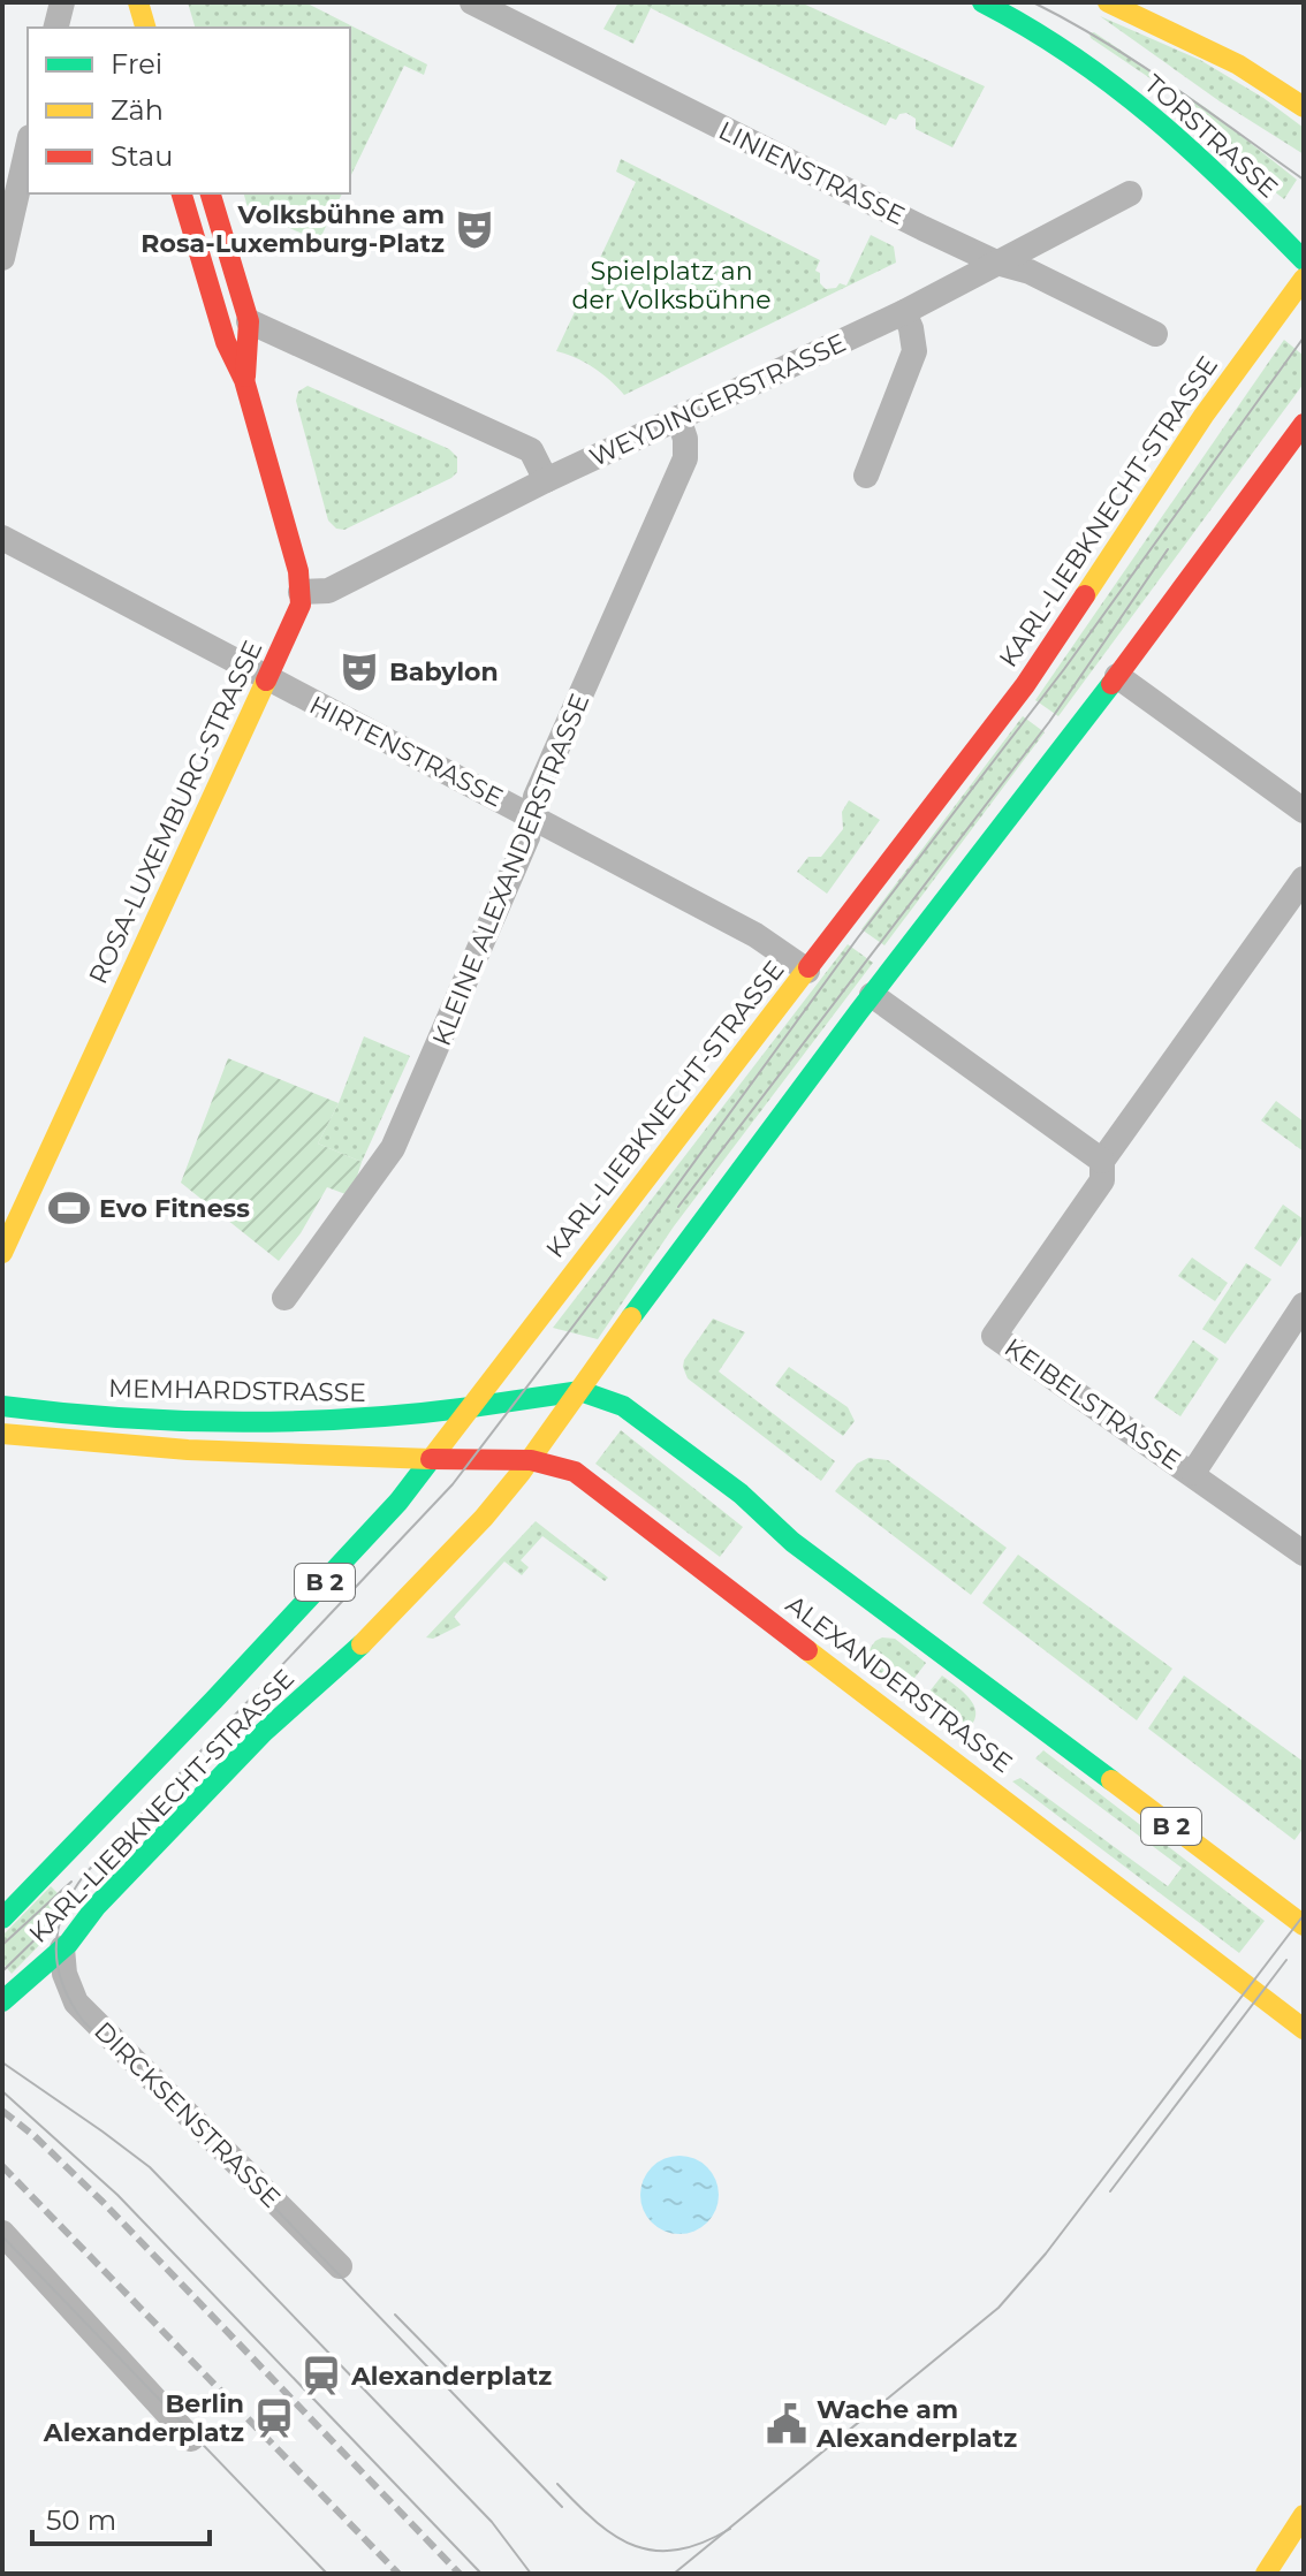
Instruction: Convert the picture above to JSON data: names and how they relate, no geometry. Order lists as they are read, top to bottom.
{
  "streets": {
    "main road": [
      "TORSTRASSE",
      "KARL-LIEBKNECHT-STRASSE",
      "ROSA-LUXEMBURG-STRASSE",
      "MEMHARDSTRASSE",
      "B 2",
      "ALEXANDERSTRASSE"
    ],
    "street": [
      "LINIENSTRASSE",
      "WEYDINGERSTRASSE",
      "HIRTENSTRASSE",
      "KLEINE ALEXANDERSTRASSE",
      "KEIBELSTRASSE",
      "DIRCKSENSTRASSE"
    ]
  },
  "crossings": [
    ["LINIENSTRASSE", "WEYDINGERSTRASSE"],
    ["WEYDINGERSTRASSE", "ROSA-LUXEMBURG-STRASSE"],
    ["WEYDINGERSTRASSE", "KLEINE ALEXANDERSTRASSE"],
    ["KARL-LIEBKNECHT-STRASSE", "HIRTENSTRASSE"],
    ["KARL-LIEBKNECHT-STRASSE", "MEMHARDSTRASSE"],
    ["KARL-LIEBKNECHT-STRASSE", "ALEXANDERSTRASSE"],
    ["KARL-LIEBKNECHT-STRASSE", "DIRCKSENSTRASSE"],
    ["HIRTENSTRASSE", "ROSA-LUXEMBURG-STRASSE"],
    ["HIRTENSTRASSE", "KLEINE ALEXANDERSTRASSE"],
    ["MEMHARDSTRASSE", "ALEXANDERSTRASSE"]
  ],
  "parks": ["Spielplatz an der Volksbühne"],
  "places": {
    "theatre": ["Volksbühne am Rosa-Luxemburg-Platz", "Babylon"],
    "sports": ["Evo Fitness"],
    "station": ["Alexanderplatz", "Berlin Alexanderplatz"],
    "public building": ["Wache am Alexanderplatz"]
  },
  "legend": ["Frei", "Zäh", "Stau"],
  "scale_bar": "50 m"
}
